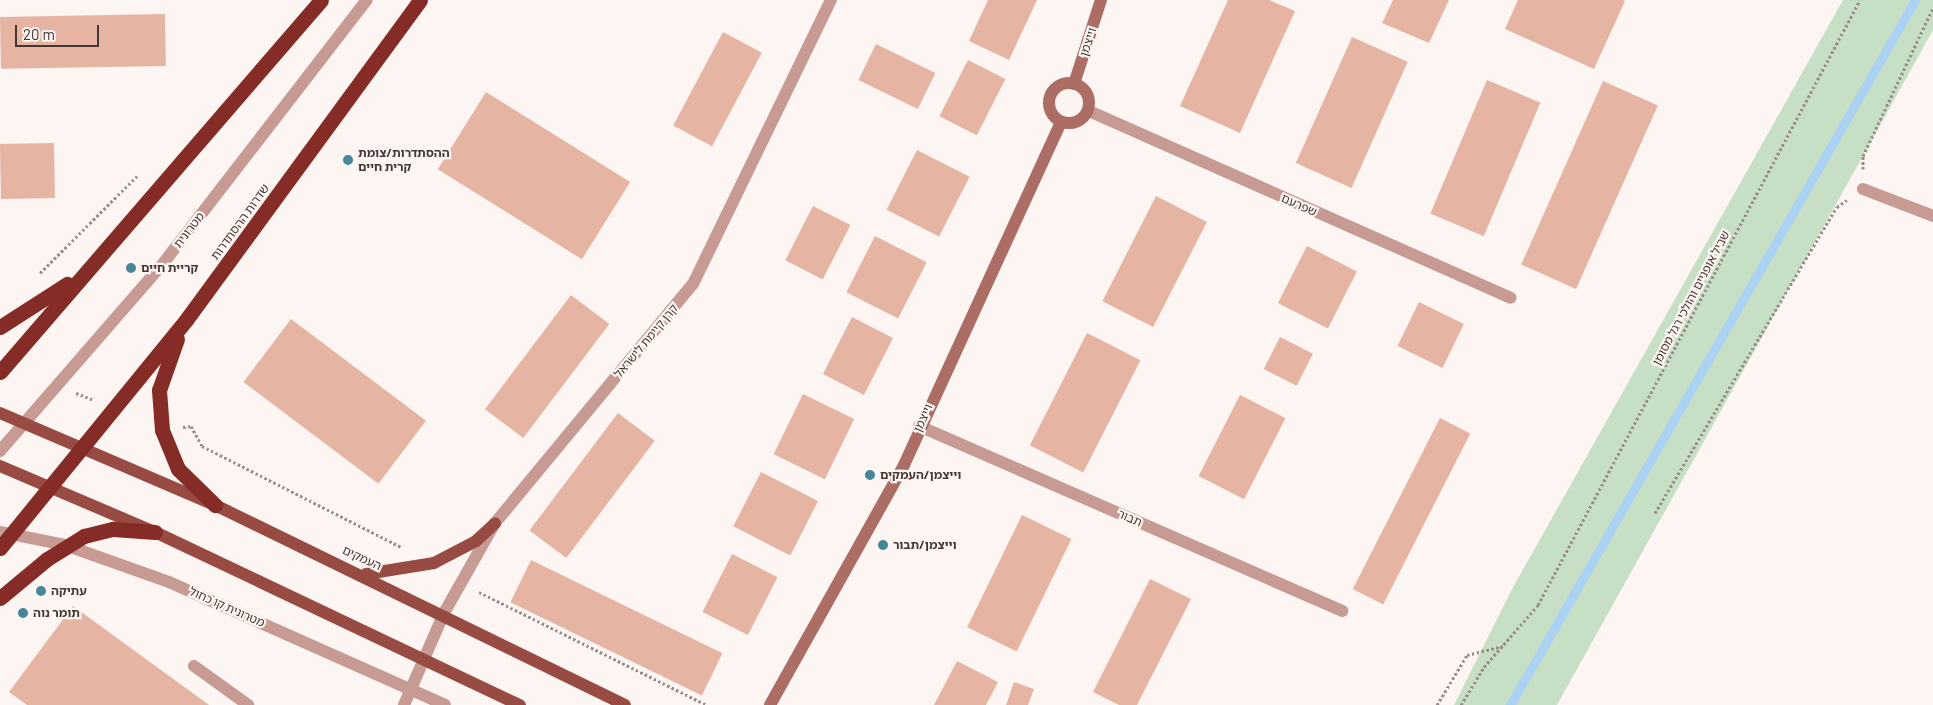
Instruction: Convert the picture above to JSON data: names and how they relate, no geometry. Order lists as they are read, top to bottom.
{
  "streets": {
    "highway": ["שדרות ההסתדרות"],
    "main road": ["העמקים"],
    "street": [
      "וייצמן",
      "שפרעם",
      "מטרונית",
      "קרן קיימת לישראל",
      "תבור",
      "מטרונית קו כחול"
    ],
    "path": ["שביל אופניים והולכי רגל מסומן"]
  },
  "crossings": [
    ["וייצמן", "שפרעם"],
    ["וייצמן", "תבור"],
    ["שדרות ההסתדרות", "העמקים"],
    ["שדרות ההסתדרות", "מטרונית קו כחול"],
    ["מטרונית", "העמקים"],
    ["קרן קיימת לישראל", "העמקים"],
    ["קרן קיימת לישראל", "מטרונית קו כחול"]
  ],
  "places": [
    "ההסתדרות/צומת קרית חיים",
    "קריית חיים",
    "וייצמן/העמקים",
    "וייצמן/תבור",
    "עתיקה",
    "תומר נוה"
  ],
  "scale_bar": "20 m"
}
